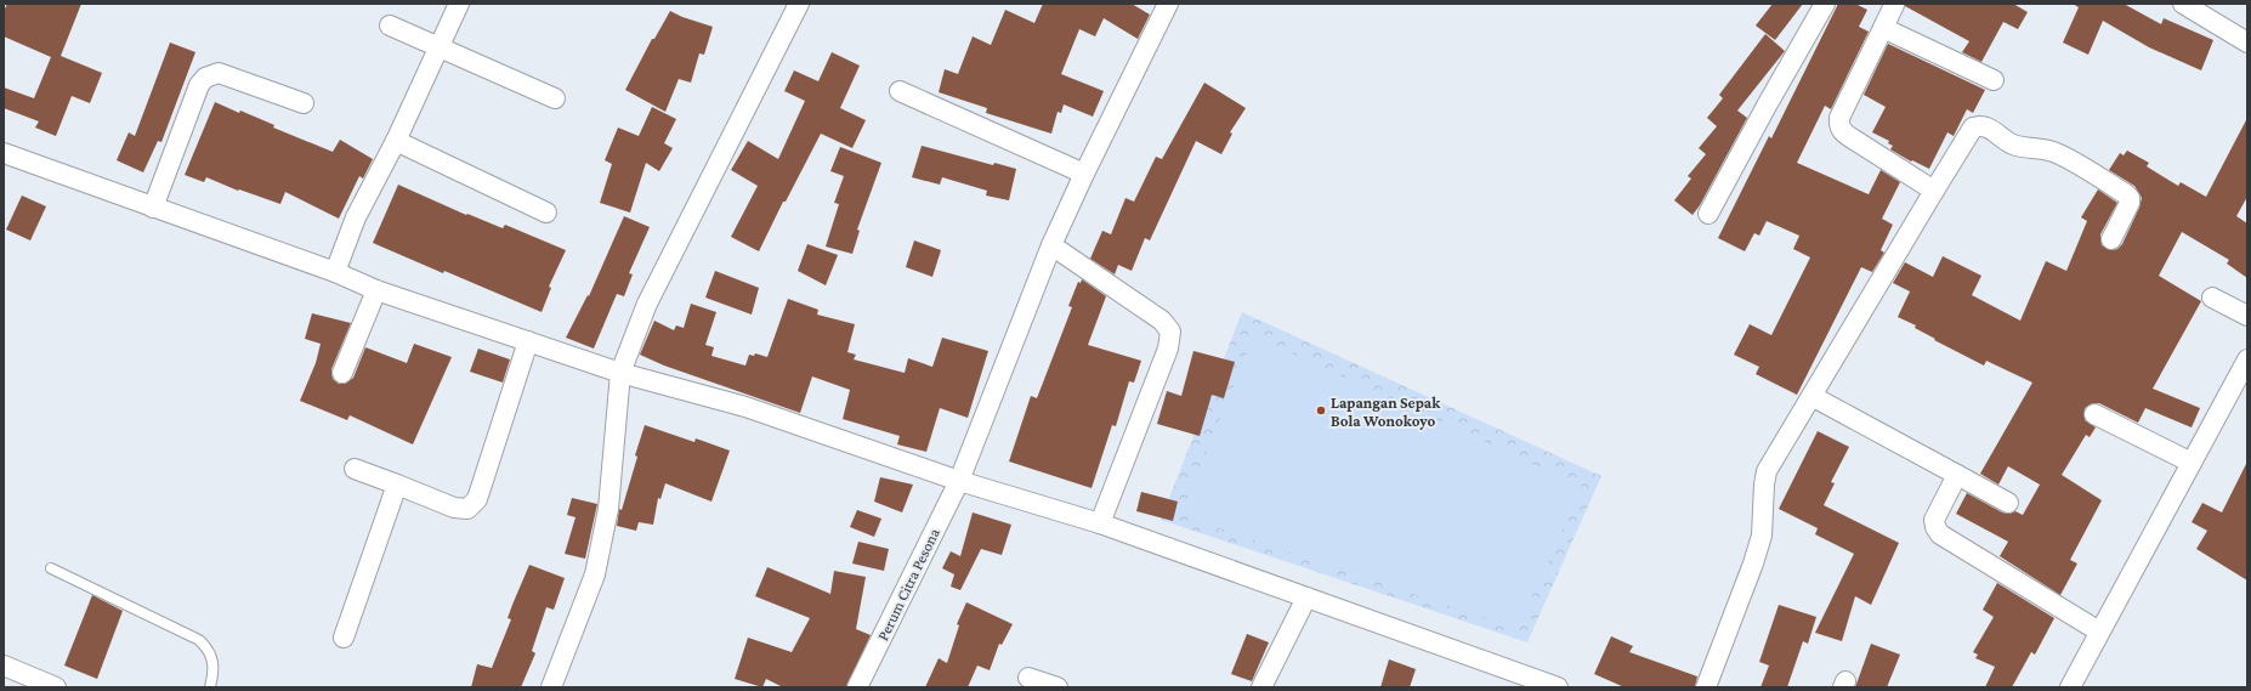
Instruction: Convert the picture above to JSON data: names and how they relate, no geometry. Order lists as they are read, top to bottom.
{
  "streets": {
    "street": ["Perum Citra Pesona"]
  },
  "places": ["Lapangan Sepak Bola Wonokoyo"]
}
